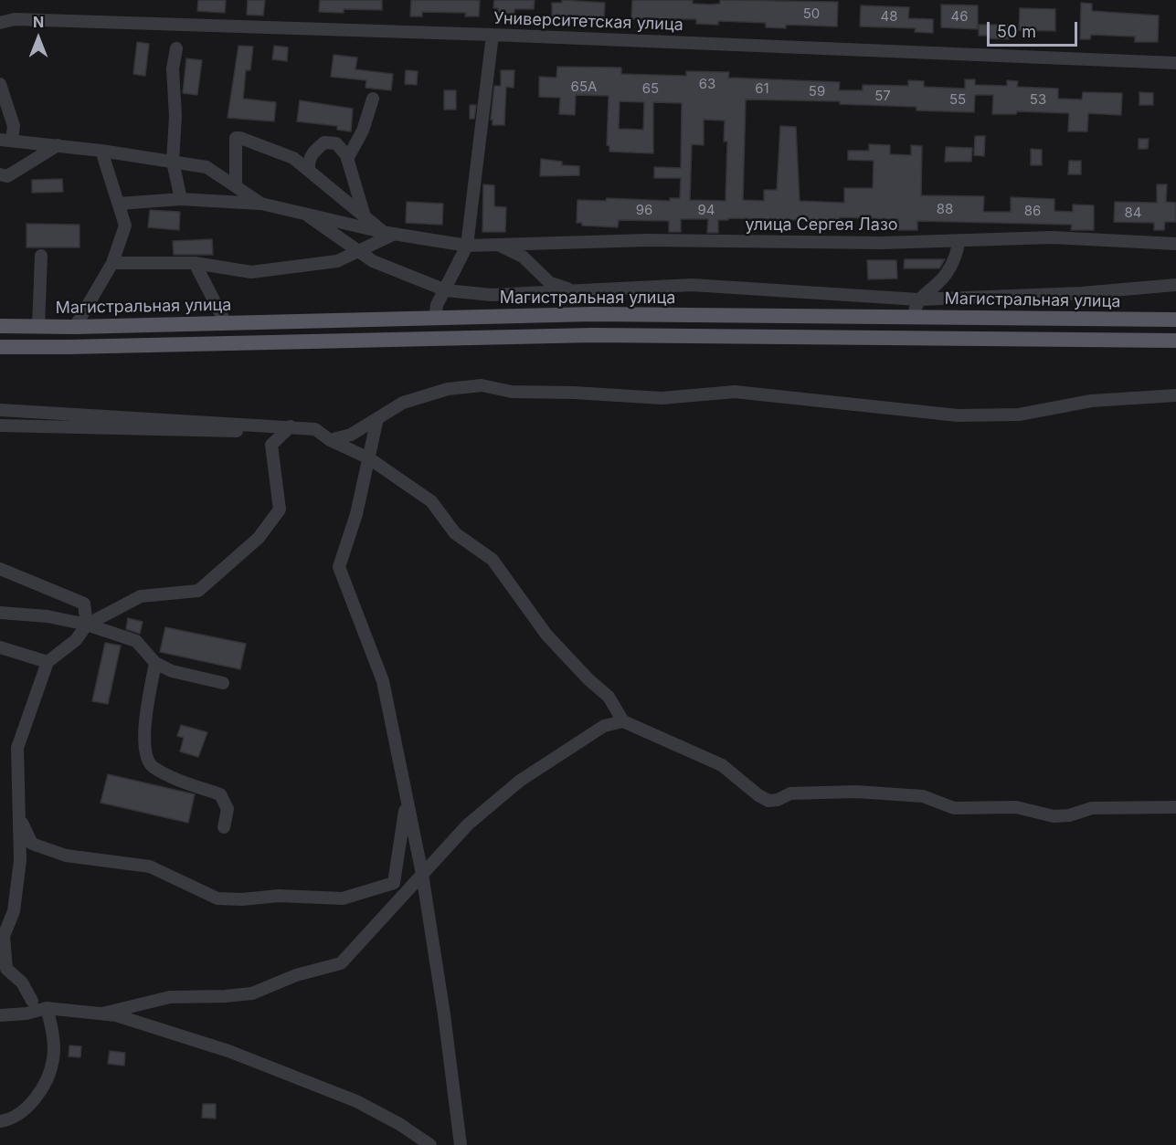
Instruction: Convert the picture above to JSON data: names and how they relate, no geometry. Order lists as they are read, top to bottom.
{
  "streets": {
    "main road": ["Магистральная улица"],
    "street": ["Университетская улица", "улица Сергея Лазо"]
  },
  "house_numbers": [
    "50",
    "48",
    "46",
    "63",
    "65А",
    "65",
    "61",
    "59",
    "57",
    "55",
    "53",
    "88",
    "96",
    "94",
    "86",
    "84"
  ],
  "scale_bar": "50 m",
  "north": "top"
}
